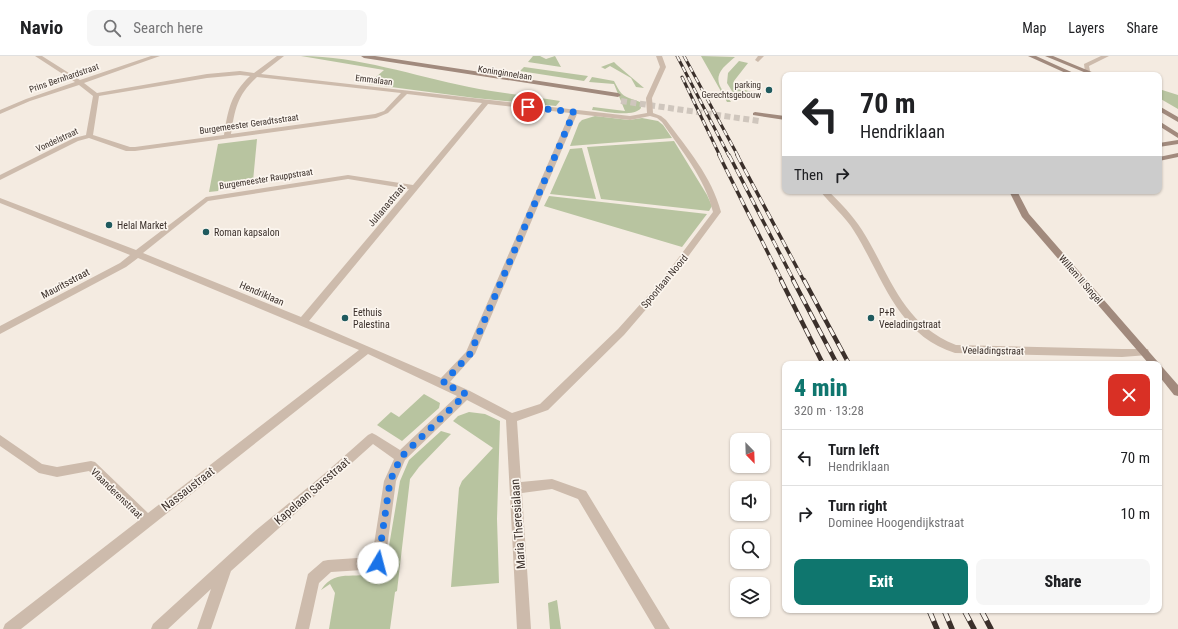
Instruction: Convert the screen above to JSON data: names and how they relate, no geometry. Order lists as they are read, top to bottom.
{
  "streets": {
    "main road": ["Koninginnelaan", "Willem II Singel"],
    "street": [
      "Prins Bernhardstraat",
      "Emmalaan",
      "Burgemeester Geradtsstraat",
      "Vondelstraat",
      "Burgemeester Rauppstraat",
      "Julianastraat",
      "Spoorlaan Noord",
      "Mauritsstraat",
      "Hendriklaan",
      "Veeladingstraat",
      "Nassaustraat",
      "Kapelaan Sarsstraat",
      "Vlaanderenstraat",
      "Maria Theresialaan"
    ]
  },
  "crossings": [
    ["Emmalaan", "Burgemeester Geradtsstraat"],
    ["Emmalaan", "Vondelstraat"],
    ["Emmalaan", "Julianastraat"],
    ["Emmalaan", "Spoorlaan Noord"],
    ["Burgemeester Geradtsstraat", "Vondelstraat"],
    ["Burgemeester Rauppstraat", "Julianastraat"],
    ["Burgemeester Rauppstraat", "Mauritsstraat"],
    ["Burgemeester Rauppstraat", "Hendriklaan"],
    ["Julianastraat", "Hendriklaan"],
    ["Willem II Singel", "Veeladingstraat"],
    ["Spoorlaan Noord", "Hendriklaan"],
    ["Spoorlaan Noord", "Maria Theresialaan"],
    ["Mauritsstraat", "Hendriklaan"],
    ["Hendriklaan", "Nassaustraat"],
    ["Hendriklaan", "Maria Theresialaan"],
    ["Nassaustraat", "Vlaanderenstraat"]
  ],
  "places": [
    "parking Gerechtsgebouw",
    "Helal Market",
    "Roman kapsalon",
    "Eethuis Palestina",
    "P+R Veeladingstraat"
  ],
  "north": "bottom right",
  "page": {
    "header": "Navio",
    "search": "Search here",
    "nav": ["Map", "Layers", "Share"],
    "turn": ["70 m", "Hendriklaan"],
    "then": "Then",
    "heading": ["4 min", "320 m · 13:28"],
    "list": [
      {
        "name": "Turn left",
        "note": "Hendriklaan",
        "value": "70 m"
      },
      {
        "name": "Turn right",
        "note": "Dominee Hoogendijkstraat",
        "value": "10 m"
      }
    ],
    "buttons": ["Exit", "Share"]
  }
}
